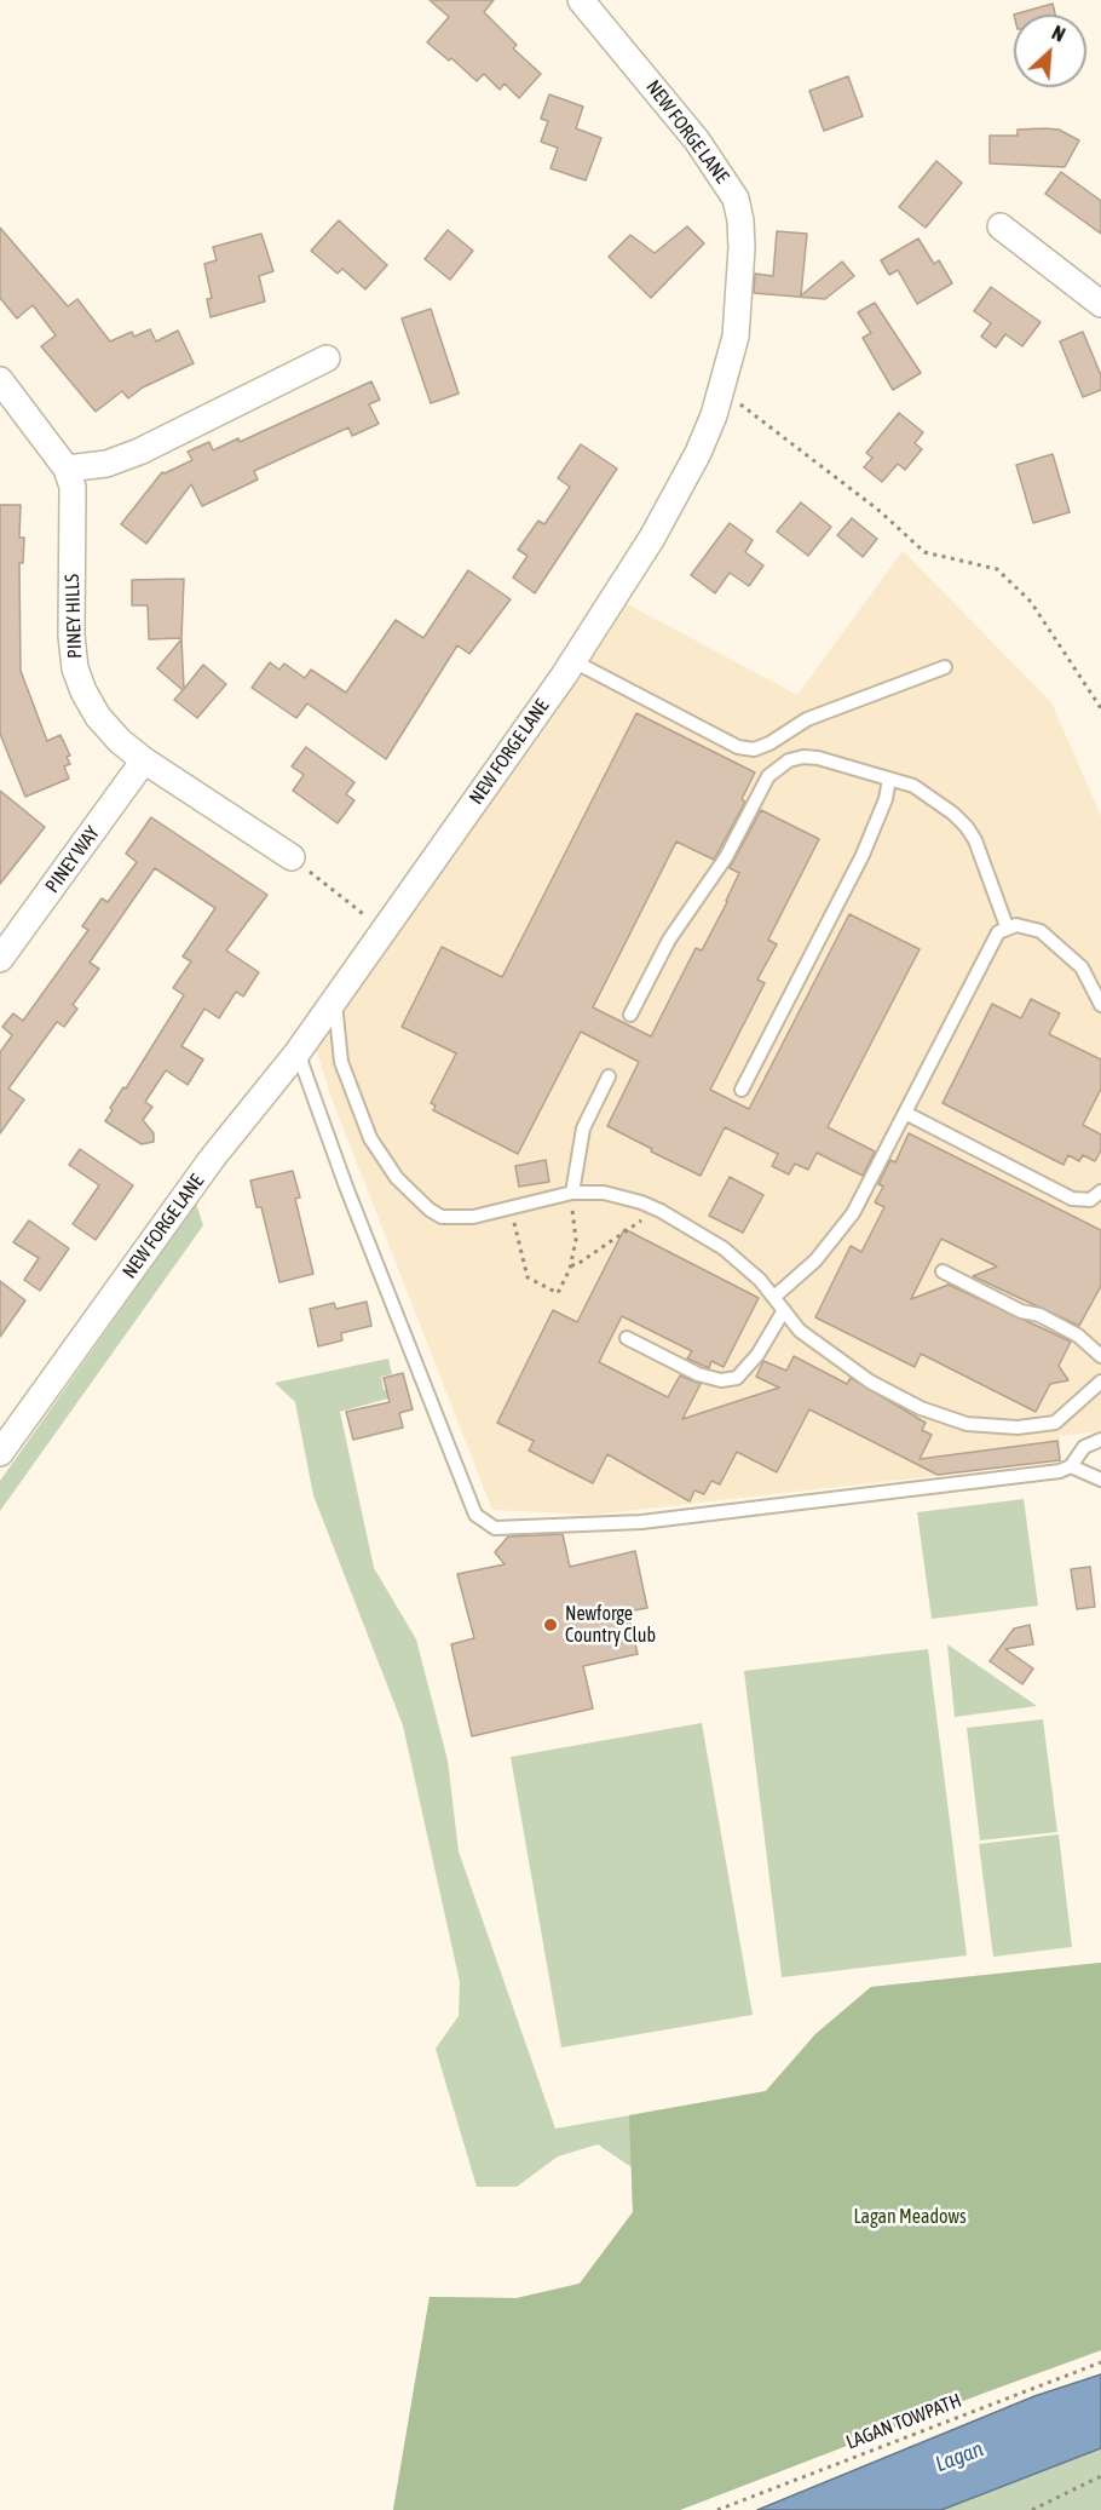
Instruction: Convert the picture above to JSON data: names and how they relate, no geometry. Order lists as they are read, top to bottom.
{
  "streets": {
    "street": ["NEW FORGE LANE", "PINEY HILLS", "PINEY WAY"],
    "path": ["LAGAN TOWPATH"]
  },
  "crossings": [
    ["PINEY HILLS", "PINEY WAY"]
  ],
  "water": ["Lagan"],
  "parks": ["Lagan Meadows"],
  "places": ["Newforge Country Club"],
  "north": "top right"
}
